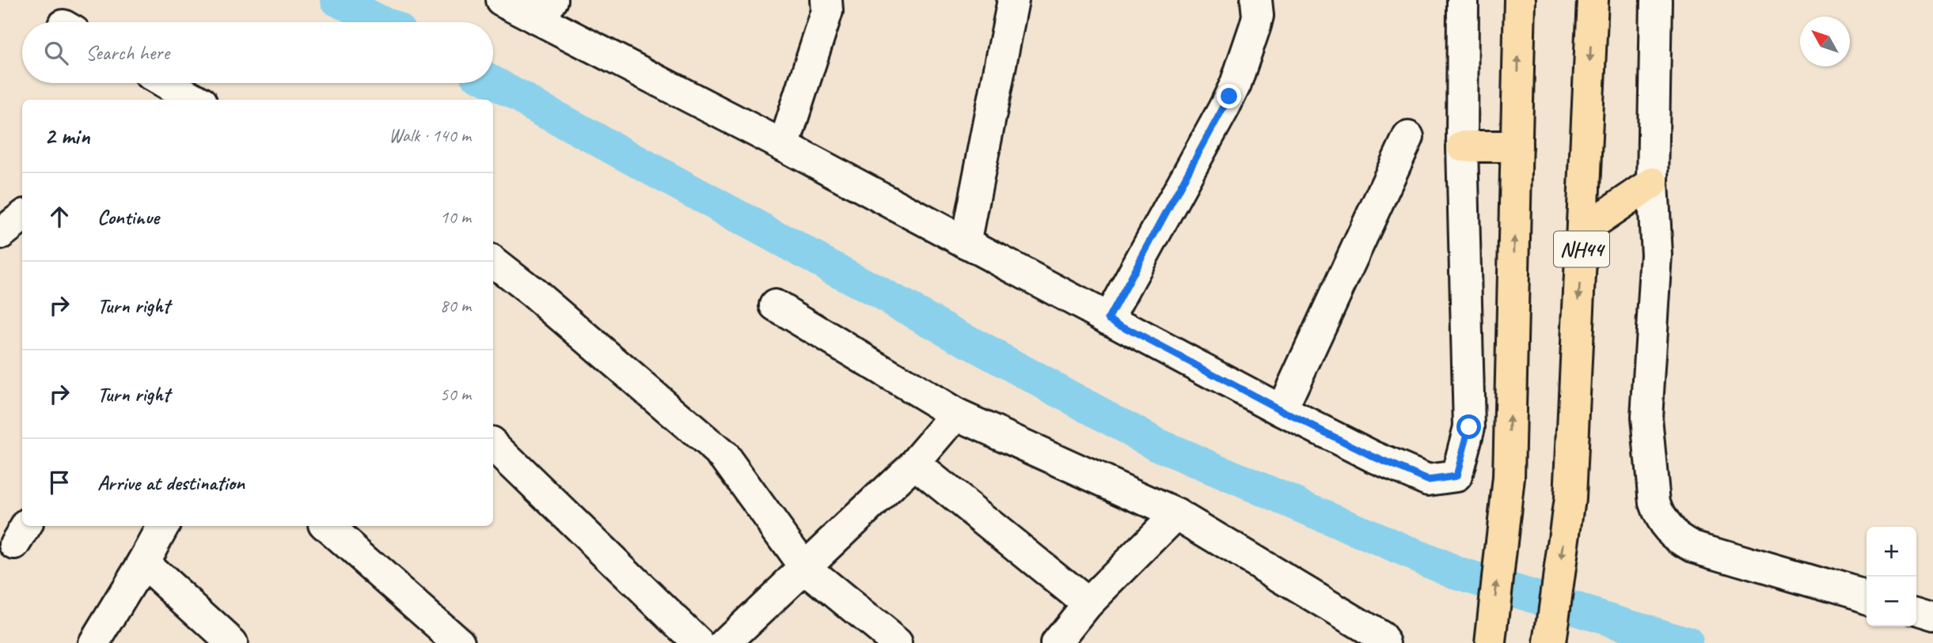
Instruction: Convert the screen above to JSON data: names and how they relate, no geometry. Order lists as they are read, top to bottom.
{
  "streets": {
    "highway": ["NH44"]
  },
  "north": "top left",
  "page": {
    "search": "Search here",
    "heading": ["2 min", "Walk · 140 m"],
    "list": [
      ["Continue", "10 m"],
      ["Turn right", "80 m"],
      ["Turn right", "50 m"],
      "Arrive at destination"
    ],
    "map_buttons": ["+", "−"]
  }
}
